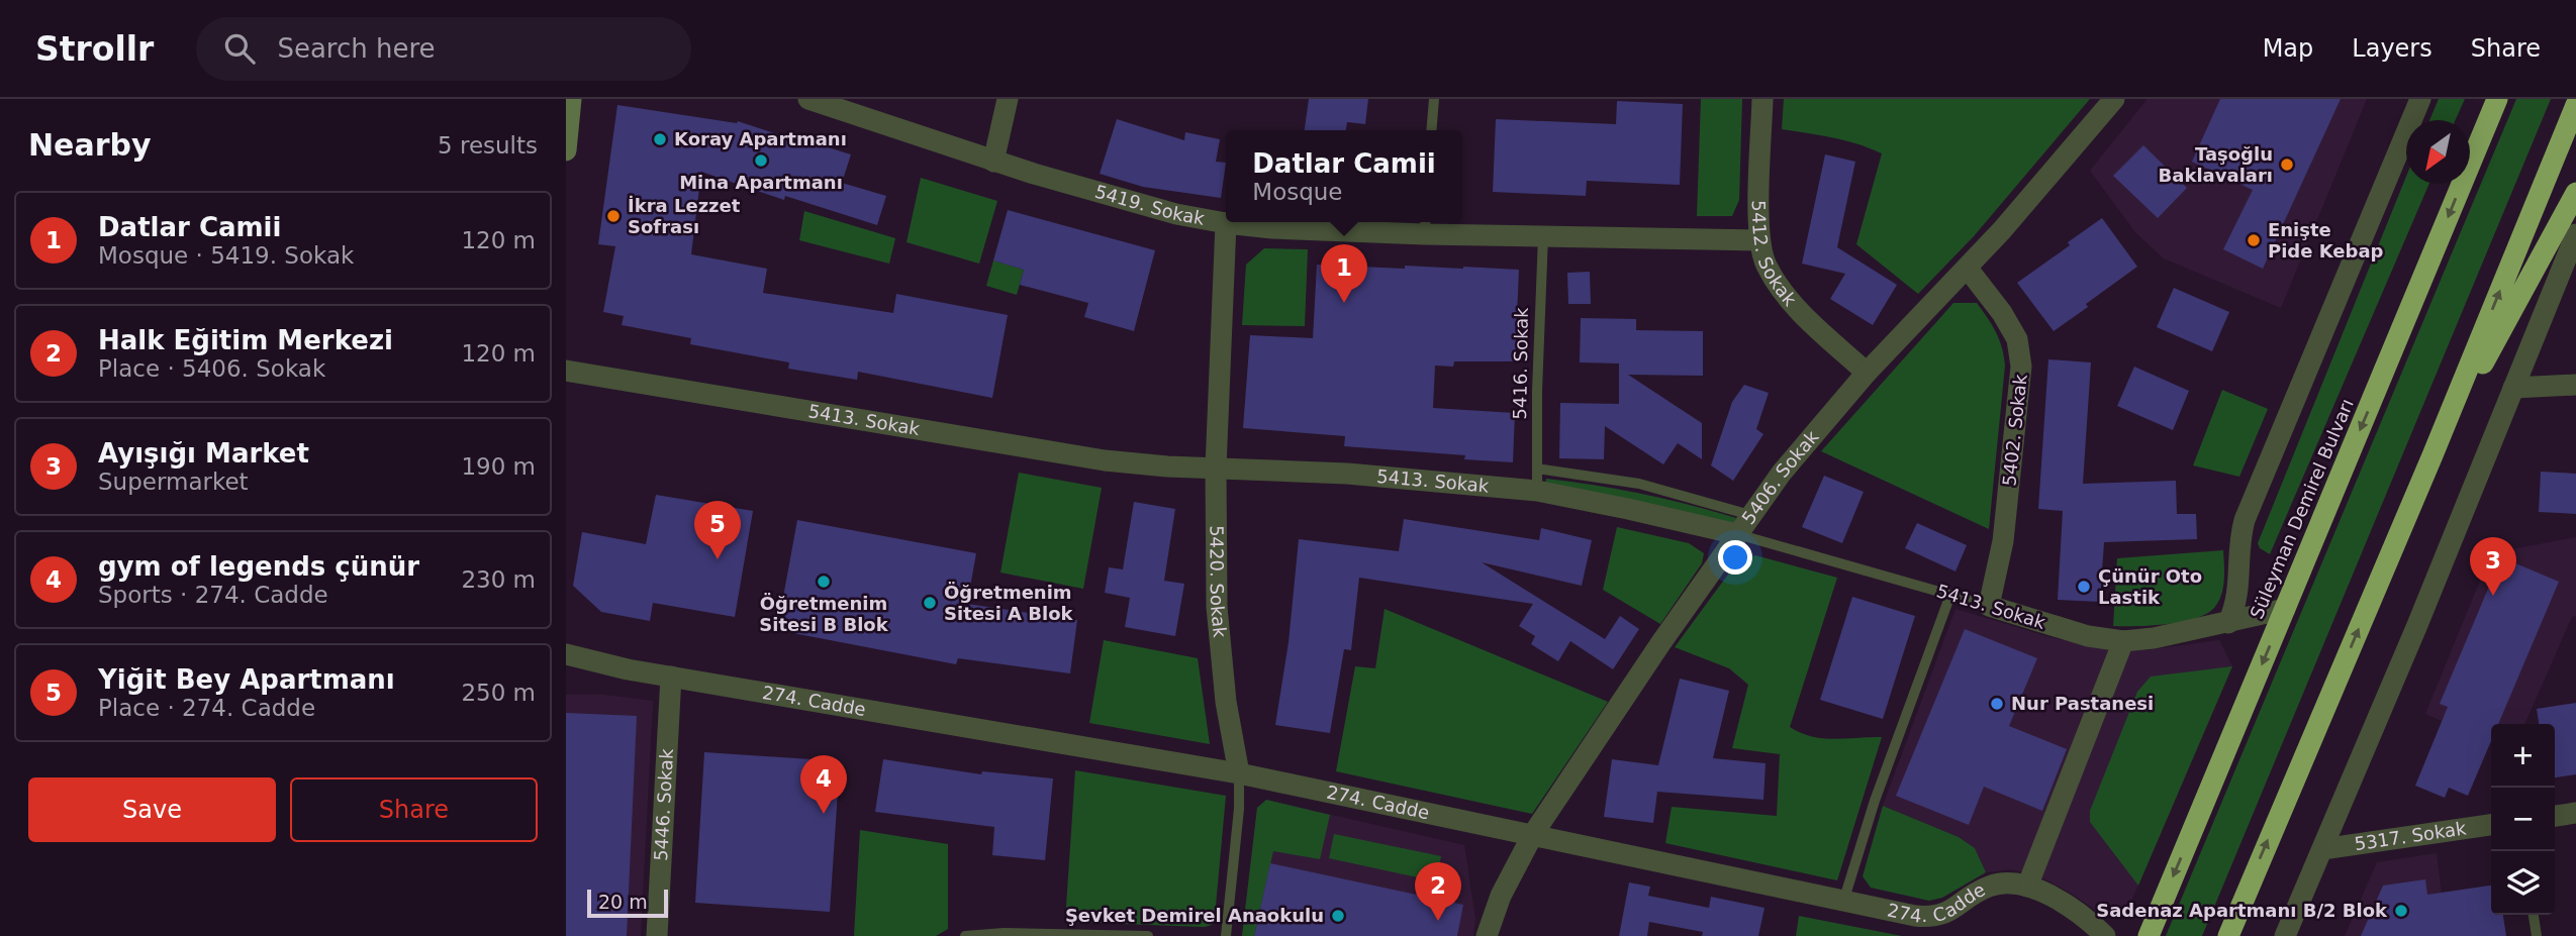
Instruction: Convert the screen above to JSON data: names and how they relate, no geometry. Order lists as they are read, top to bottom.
{
  "streets": {
    "highway": ["Süleyman Demirel Bulvarı"],
    "street": [
      "5419. Sokak",
      "5412. Sokak",
      "5413. Sokak",
      "5402. Sokak",
      "5406. Sokak",
      "5420. Sokak",
      "274. Cadde",
      "5446. Sokak",
      "5317. Sokak"
    ],
    "lane": ["5416. Sokak"]
  },
  "crossings": [
    ["5419. Sokak", "5412. Sokak"],
    ["5419. Sokak", "5416. Sokak"],
    ["5419. Sokak", "5420. Sokak"],
    ["5412. Sokak", "5406. Sokak"],
    ["5416. Sokak", "5413. Sokak"],
    ["5413. Sokak", "5402. Sokak"],
    ["5413. Sokak", "5406. Sokak"],
    ["5413. Sokak", "Süleyman Demirel Bulvarı"],
    ["5413. Sokak", "5420. Sokak"],
    ["5402. Sokak", "5406. Sokak"],
    ["5406. Sokak", "274. Cadde"],
    ["5420. Sokak", "274. Cadde"],
    ["274. Cadde", "5446. Sokak"]
  ],
  "places": [
    "Koray Apartmanı",
    "Mina Apartmanı",
    "Taşoğlu Baklavaları",
    "İkra Lezzet Sofrası",
    "Enişte Pide Kebap",
    "Öğretmenim Sitesi B Blok",
    "Çünür Oto Lastik",
    "Öğretmenim Sitesi A Blok",
    "Nur Pastanesi",
    "Sadenaz Apartmanı B/2 Blok",
    "Şevket Demirel Anaokulu"
  ],
  "scale_bar": "20 m",
  "north": "bottom left",
  "page": {
    "header": "Strollr",
    "search": "Search here",
    "nav": ["Map", "Layers", "Share"],
    "heading": ["Nearby", "5 results"],
    "popup": ["Datlar Camii", "Mosque"],
    "list": [
      {
        "mark": "1",
        "name": "Datlar Camii",
        "note": "Mosque · 5419. Sokak",
        "value": "120 m"
      },
      {
        "mark": "2",
        "name": "Halk Eğitim Merkezi",
        "note": "Place · 5406. Sokak",
        "value": "120 m"
      },
      {
        "mark": "3",
        "name": "Ayışığı Market",
        "note": "Supermarket",
        "value": "190 m"
      },
      {
        "mark": "4",
        "name": "gym of legends çünür",
        "note": "Sports · 274. Cadde",
        "value": "230 m"
      },
      {
        "mark": "5",
        "name": "Yiğit Bey Apartmanı",
        "note": "Place · 274. Cadde",
        "value": "250 m"
      }
    ],
    "pins": [
      "1",
      "5",
      "3",
      "4",
      "2"
    ],
    "map_buttons": ["+", "−"],
    "buttons": ["Save", "Share"],
    "scale": "20 m"
  }
}
